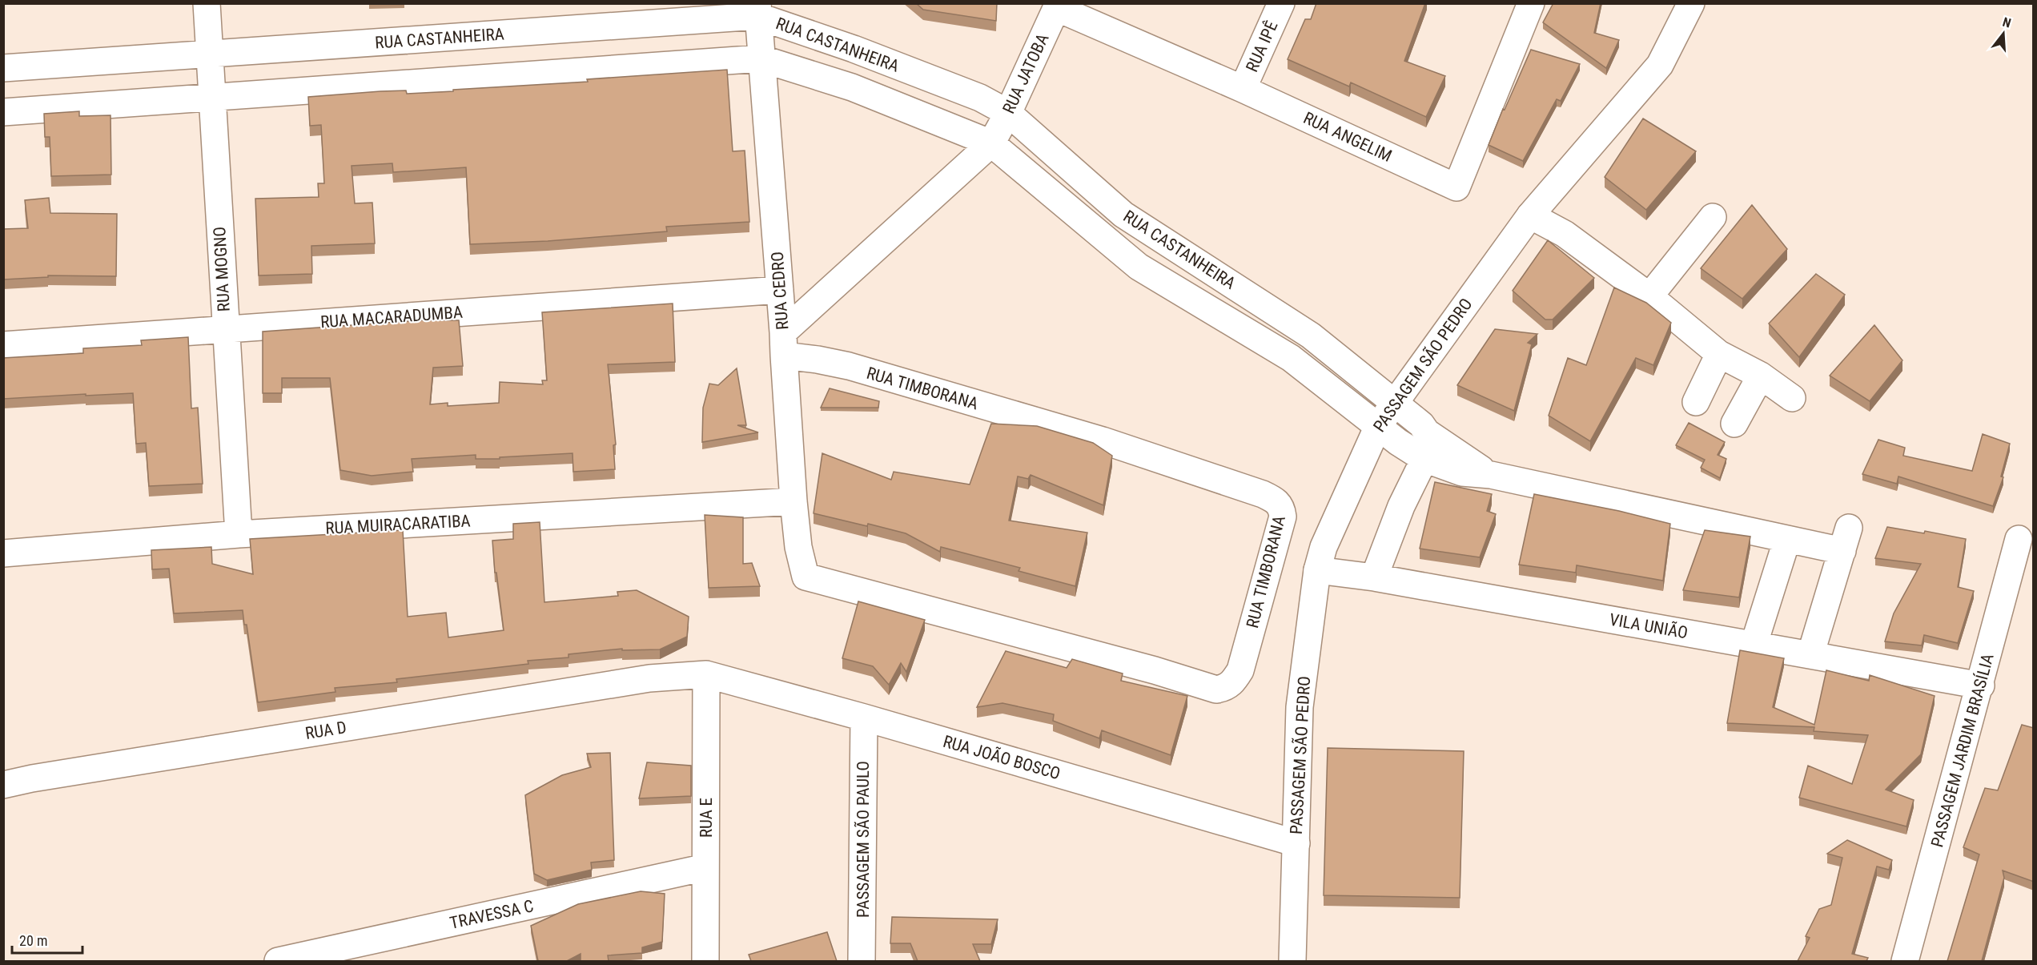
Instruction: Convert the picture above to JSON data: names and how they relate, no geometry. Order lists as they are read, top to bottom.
{
  "streets": {
    "street": [
      "RUA CASTANHEIRA",
      "RUA IPÊ",
      "RUA JATOBA",
      "RUA ANGELIM",
      "RUA MOGNO",
      "RUA CEDRO",
      "RUA MACARADUMBA",
      "PASSAGEM SÃO PEDRO",
      "RUA TIMBORANA",
      "RUA MUIRACARATIBA",
      "VILA UNIÃO",
      "RUA D",
      "PASSAGEM JARDIM BRASÍLIA",
      "RUA JOÃO BOSCO",
      "RUA E",
      "PASSAGEM SÃO PAULO",
      "TRAVESSA C"
    ]
  },
  "crossings": [
    ["RUA CASTANHEIRA", "RUA JATOBA"],
    ["RUA CASTANHEIRA", "RUA MOGNO"],
    ["RUA CASTANHEIRA", "RUA CEDRO"],
    ["RUA CASTANHEIRA", "PASSAGEM SÃO PEDRO"],
    ["RUA CASTANHEIRA", "VILA UNIÃO"],
    ["RUA IPÊ", "RUA ANGELIM"],
    ["RUA JATOBA", "RUA ANGELIM"],
    ["RUA JATOBA", "RUA CEDRO"],
    ["RUA JATOBA", "RUA TIMBORANA"],
    ["RUA MOGNO", "RUA MACARADUMBA"],
    ["RUA MOGNO", "RUA MUIRACARATIBA"],
    ["RUA CEDRO", "RUA MACARADUMBA"],
    ["RUA CEDRO", "RUA TIMBORANA"],
    ["RUA CEDRO", "RUA MUIRACARATIBA"],
    ["PASSAGEM SÃO PEDRO", "VILA UNIÃO"],
    ["PASSAGEM SÃO PEDRO", "RUA JOÃO BOSCO"],
    ["VILA UNIÃO", "PASSAGEM JARDIM BRASÍLIA"],
    ["RUA D", "RUA JOÃO BOSCO"],
    ["RUA D", "RUA E"],
    ["RUA JOÃO BOSCO", "RUA E"],
    ["RUA JOÃO BOSCO", "PASSAGEM SÃO PAULO"],
    ["RUA E", "TRAVESSA C"]
  ],
  "scale_bar": "20 m",
  "north": "top"
}
